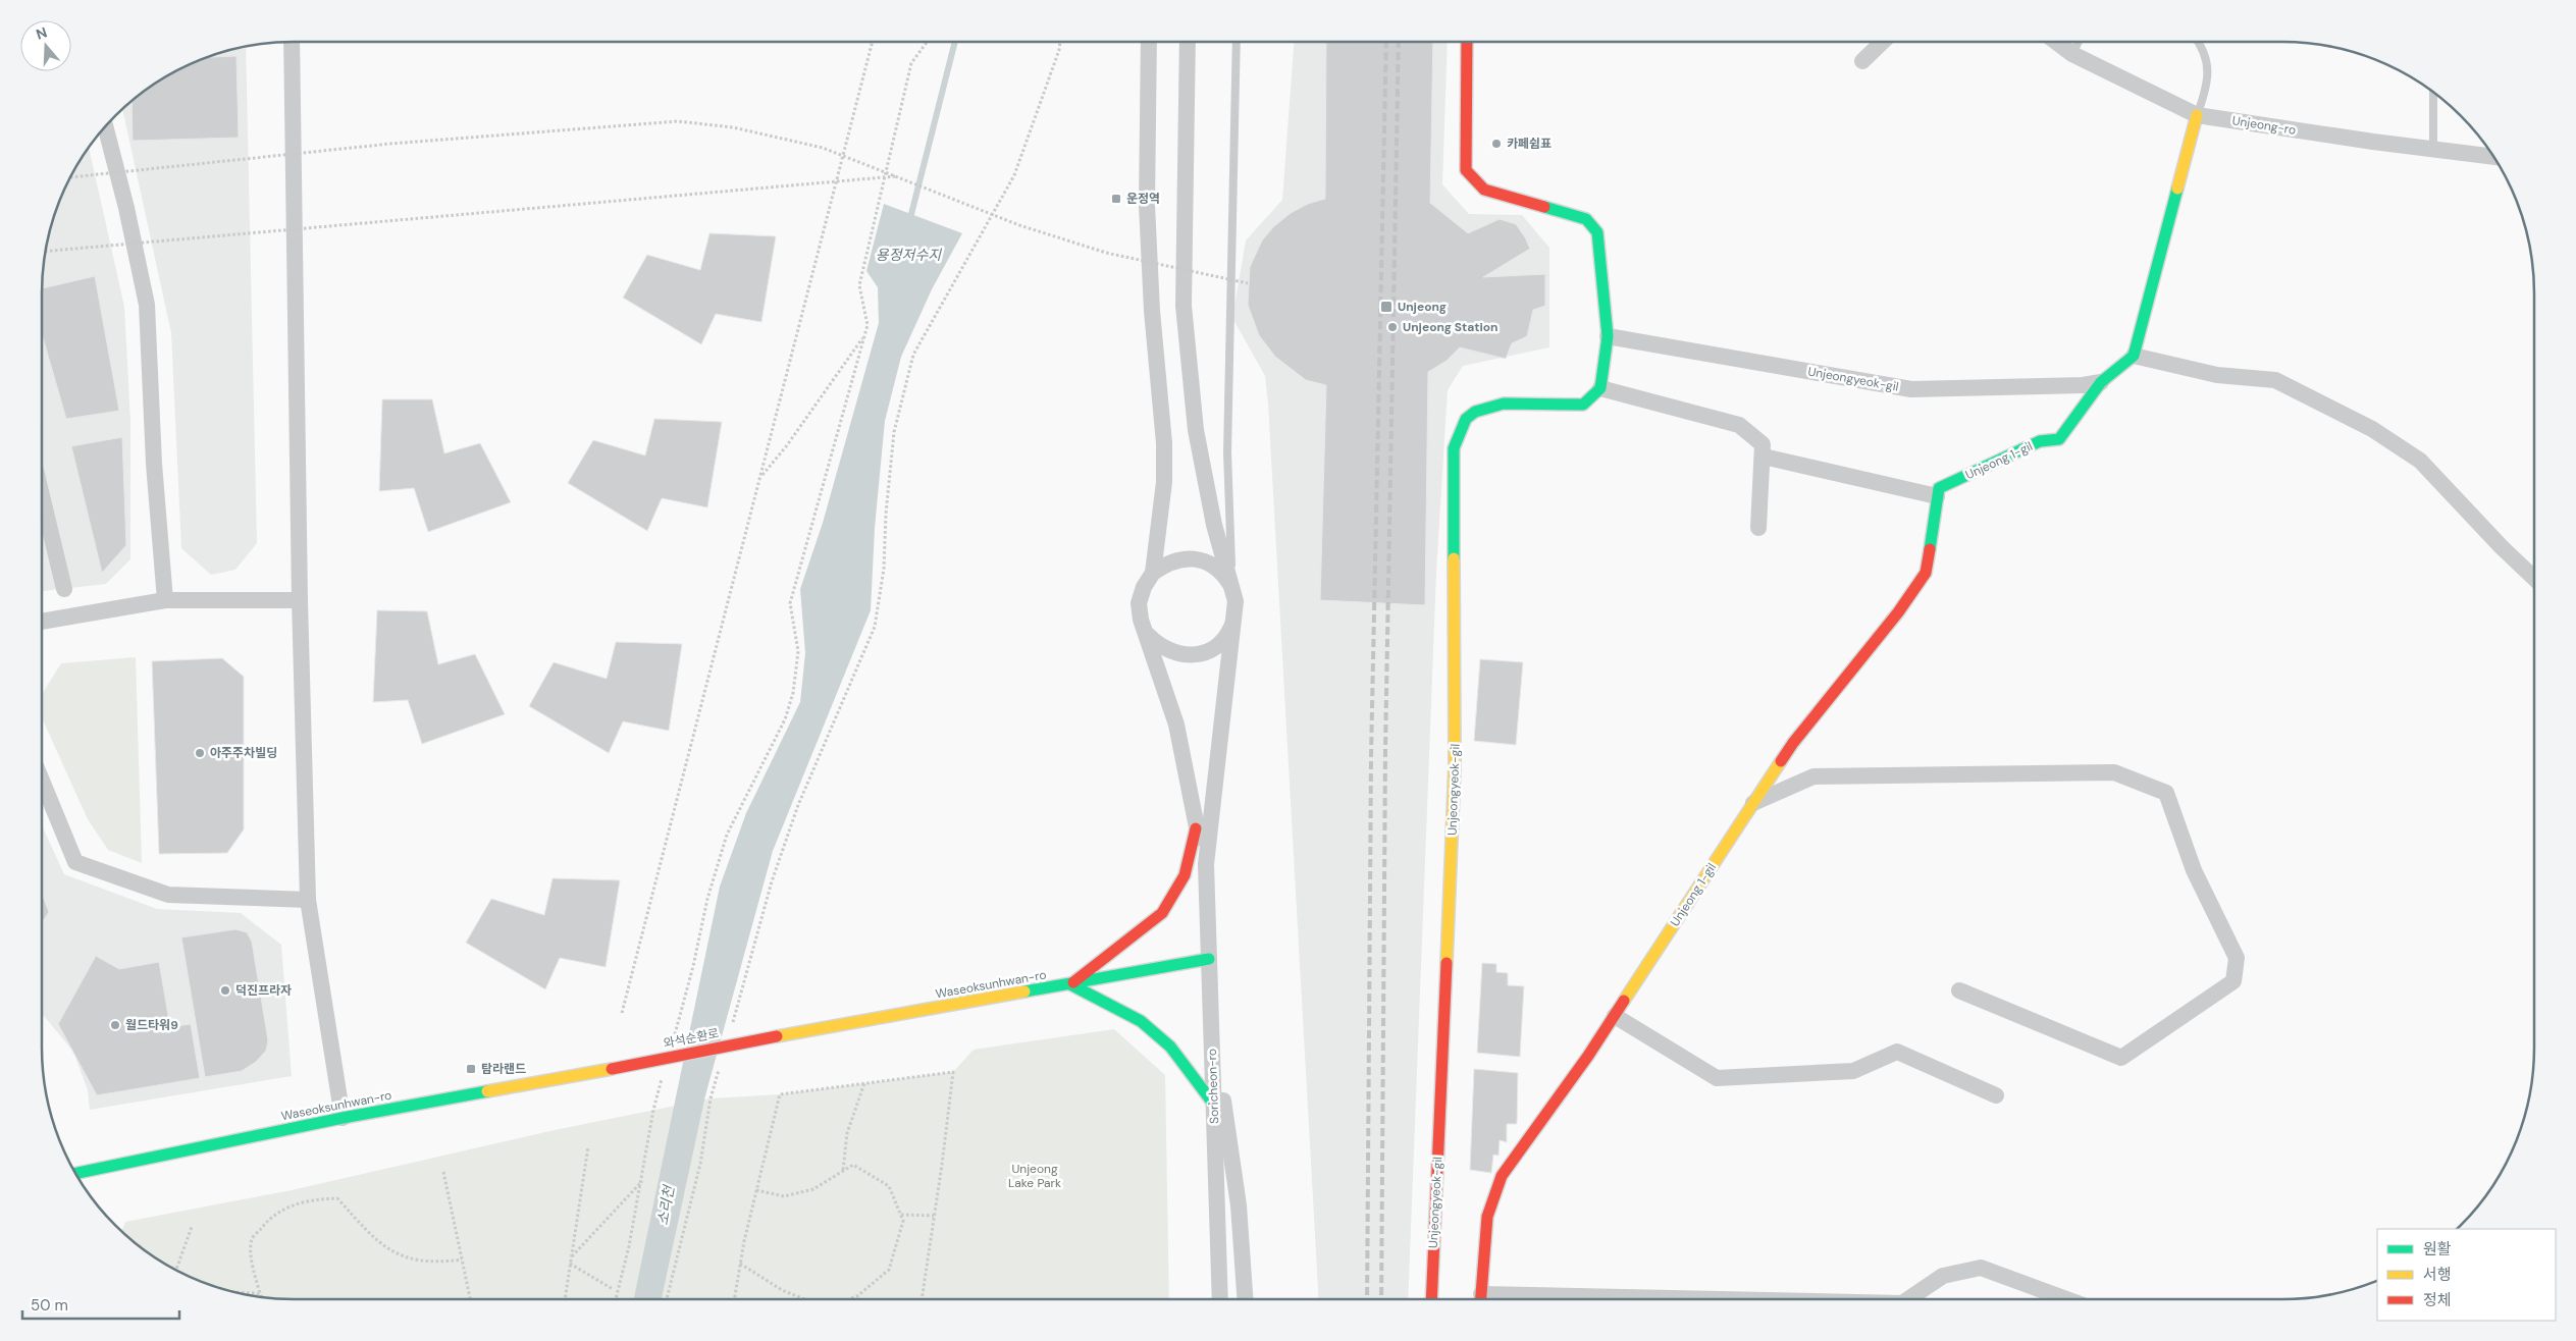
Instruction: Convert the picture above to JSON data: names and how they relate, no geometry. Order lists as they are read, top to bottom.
{
  "streets": {
    "street": [
      "Unjeong-ro",
      "Unjeongyeok-gil",
      "Unjeong 1-gil",
      "Waseoksunhwan-ro",
      "와석순환로",
      "Soricheon-ro"
    ]
  },
  "crossings": [
    ["Unjeongyeok-gil", "Unjeong 1-gil"],
    ["Waseoksunhwan-ro", "와석순환로"],
    ["Waseoksunhwan-ro", "Soricheon-ro"]
  ],
  "water": ["용정저수지", "소리천"],
  "parks": ["Unjeong Lake Park"],
  "places": {
    "other": [
      "카페쉼표",
      "Unjeong Station",
      "아주주차빌딩",
      "덕진프라자",
      "월드타워9"
    ],
    "transit": ["운정역", "Unjeong", "탐라랜드"]
  },
  "legend": ["원활", "서행", "정체"],
  "scale_bar": "50 m",
  "north": "top"
}
